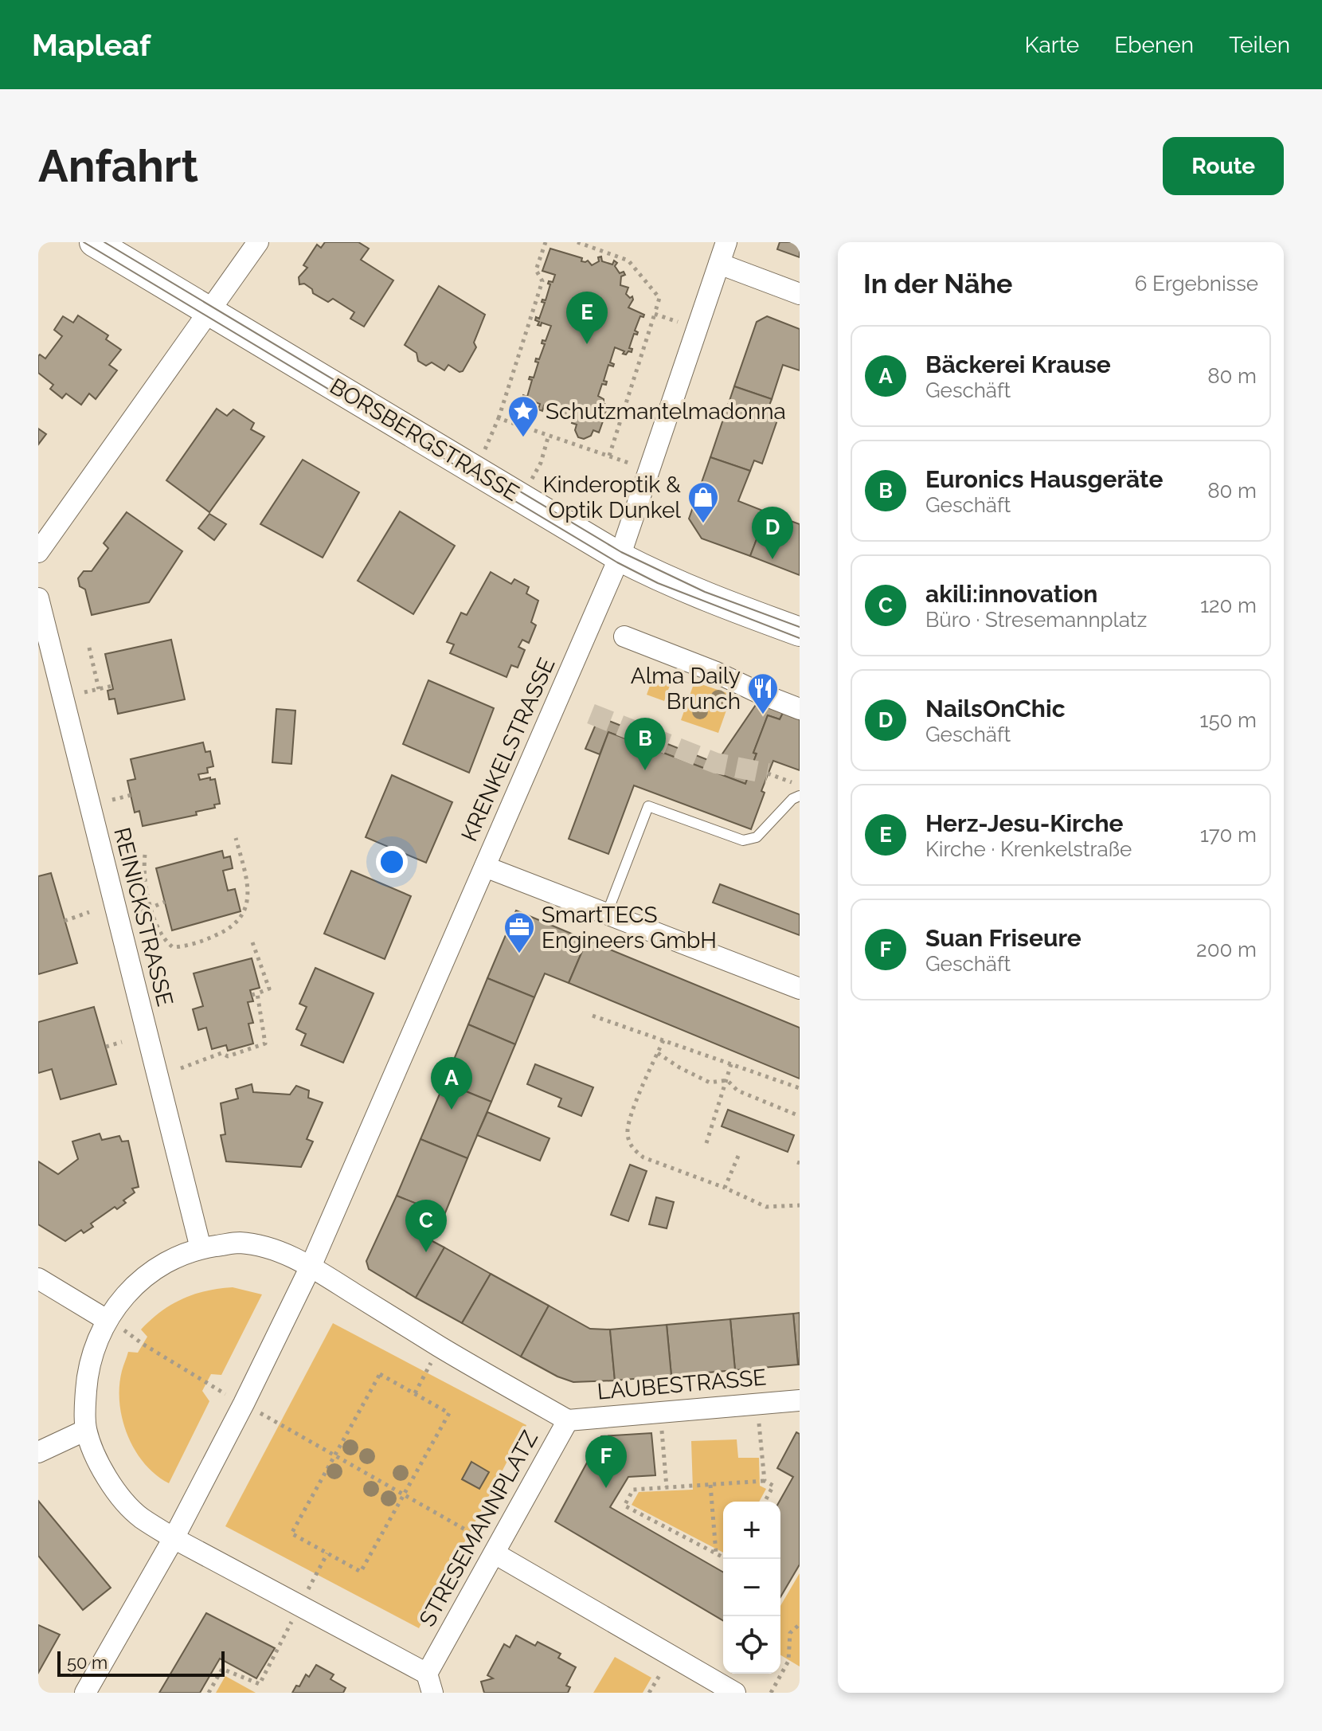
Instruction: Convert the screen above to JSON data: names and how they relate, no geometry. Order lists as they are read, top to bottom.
{
  "streets": {
    "main road": ["BORSBERGSTRASSE"],
    "street": [
      "KRENKELSTRASSE",
      "REINICKSTRASSE",
      "LAUBESTRASSE",
      "STRESEMANNPLATZ"
    ]
  },
  "crossings": [
    ["BORSBERGSTRASSE", "KRENKELSTRASSE"],
    ["KRENKELSTRASSE", "STRESEMANNPLATZ"],
    ["REINICKSTRASSE", "STRESEMANNPLATZ"],
    ["LAUBESTRASSE", "STRESEMANNPLATZ"]
  ],
  "places": {
    "place": ["Schutzmantelmadonna"],
    "shop": ["Kinderoptik & Optik Dunkel"],
    "restaurant": ["Alma Daily Brunch"],
    "office": ["SmartTECS Engineers GmbH"]
  },
  "scale_bar": "50 m",
  "page": {
    "header": "Mapleaf",
    "nav": ["Karte", "Ebenen", "Teilen"],
    "buttons": "Route",
    "title": "Anfahrt",
    "heading": ["In der Nähe", "6 Ergebnisse"],
    "pins": [
      "E",
      "D",
      "B",
      "A",
      "C",
      "F"
    ],
    "list": [
      {
        "mark": "A",
        "name": "Bäckerei Krause",
        "note": "Geschäft",
        "value": "80 m"
      },
      {
        "mark": "B",
        "name": "Euronics Hausgeräte",
        "note": "Geschäft",
        "value": "80 m"
      },
      {
        "mark": "C",
        "name": "akili:innovation",
        "note": "Büro · Stresemannplatz",
        "value": "120 m"
      },
      {
        "mark": "D",
        "name": "NailsOnChic",
        "note": "Geschäft",
        "value": "150 m"
      },
      {
        "mark": "E",
        "name": "Herz-Jesu-Kirche",
        "note": "Kirche · Krenkelstraße",
        "value": "170 m"
      },
      {
        "mark": "F",
        "name": "Suan Friseure",
        "note": "Geschäft",
        "value": "200 m"
      }
    ],
    "map_buttons": ["+", "−"],
    "scale": "50 m"
  }
}
